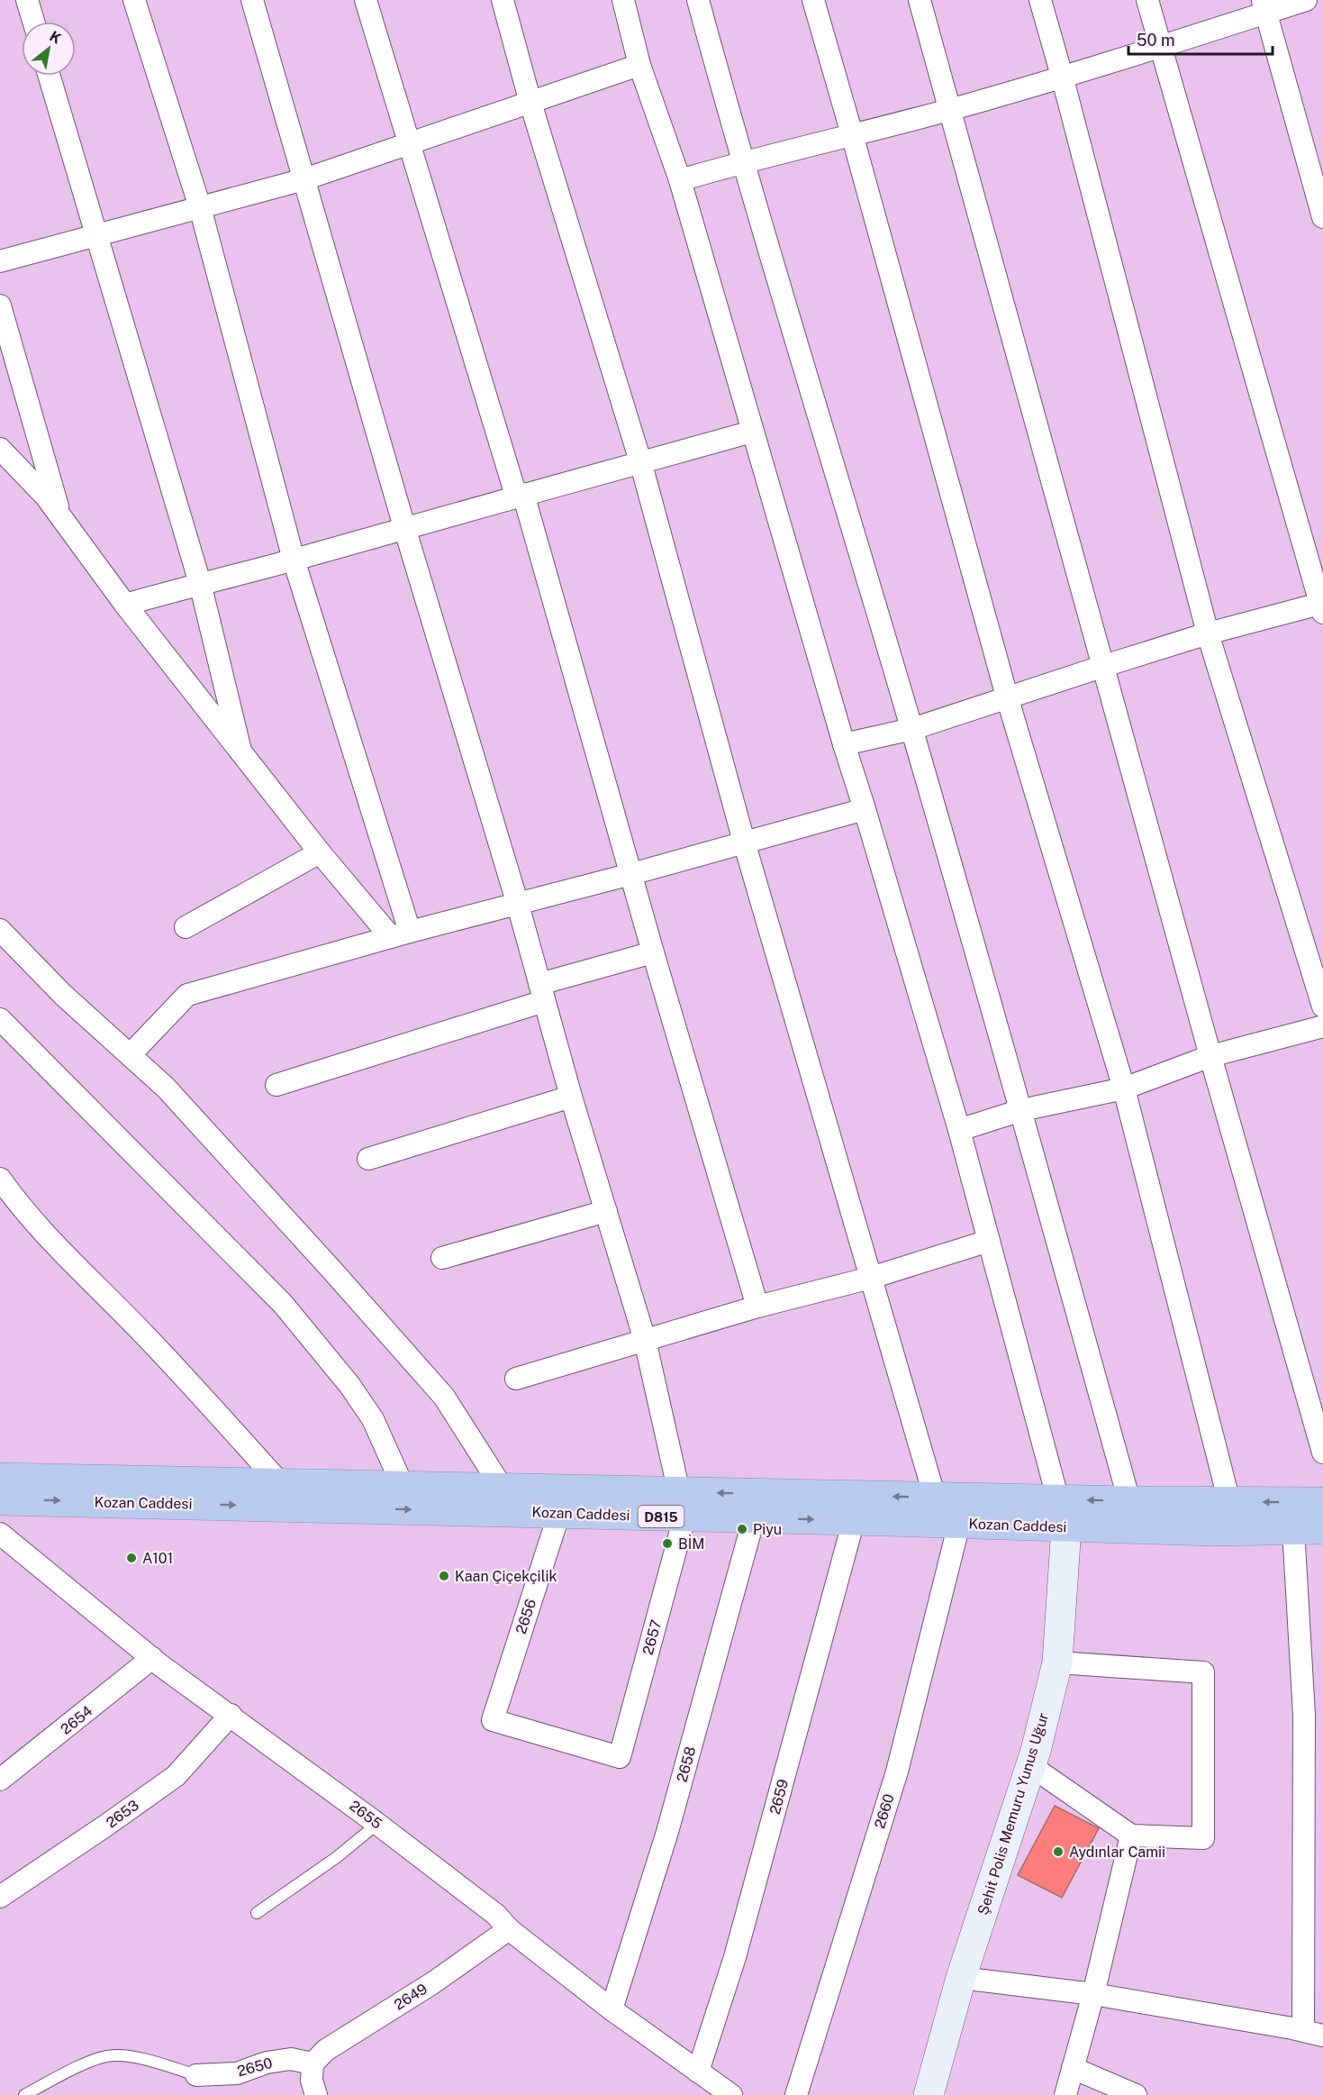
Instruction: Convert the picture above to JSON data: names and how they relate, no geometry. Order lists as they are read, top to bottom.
{
  "streets": {
    "highway": ["Kozan Caddesi", "D815"],
    "main road": ["Şehit Polis Memuru Yunus Uğur"],
    "street": [
      "2656",
      "2657",
      "2654",
      "2658",
      "2659",
      "2660",
      "2653",
      "2655",
      "2649",
      "2650"
    ]
  },
  "crossings": [
    ["Kozan Caddesi", "2656"],
    ["Kozan Caddesi", "2657"],
    ["Kozan Caddesi", "2658"],
    ["Kozan Caddesi", "2659"],
    ["Kozan Caddesi", "2660"],
    ["Kozan Caddesi", "Şehit Polis Memuru Yunus Uğur"],
    ["2656", "2657"],
    ["2654", "2655"],
    ["2658", "2655"],
    ["2659", "2655"],
    ["2653", "2655"],
    ["2655", "2649"],
    ["2649", "2650"]
  ],
  "places": [
    "Piyu",
    "BİM",
    "A101",
    "Kaan Çiçekçilik",
    "Aydınlar Camii"
  ],
  "scale_bar": "50 m",
  "north": "top right"
}
